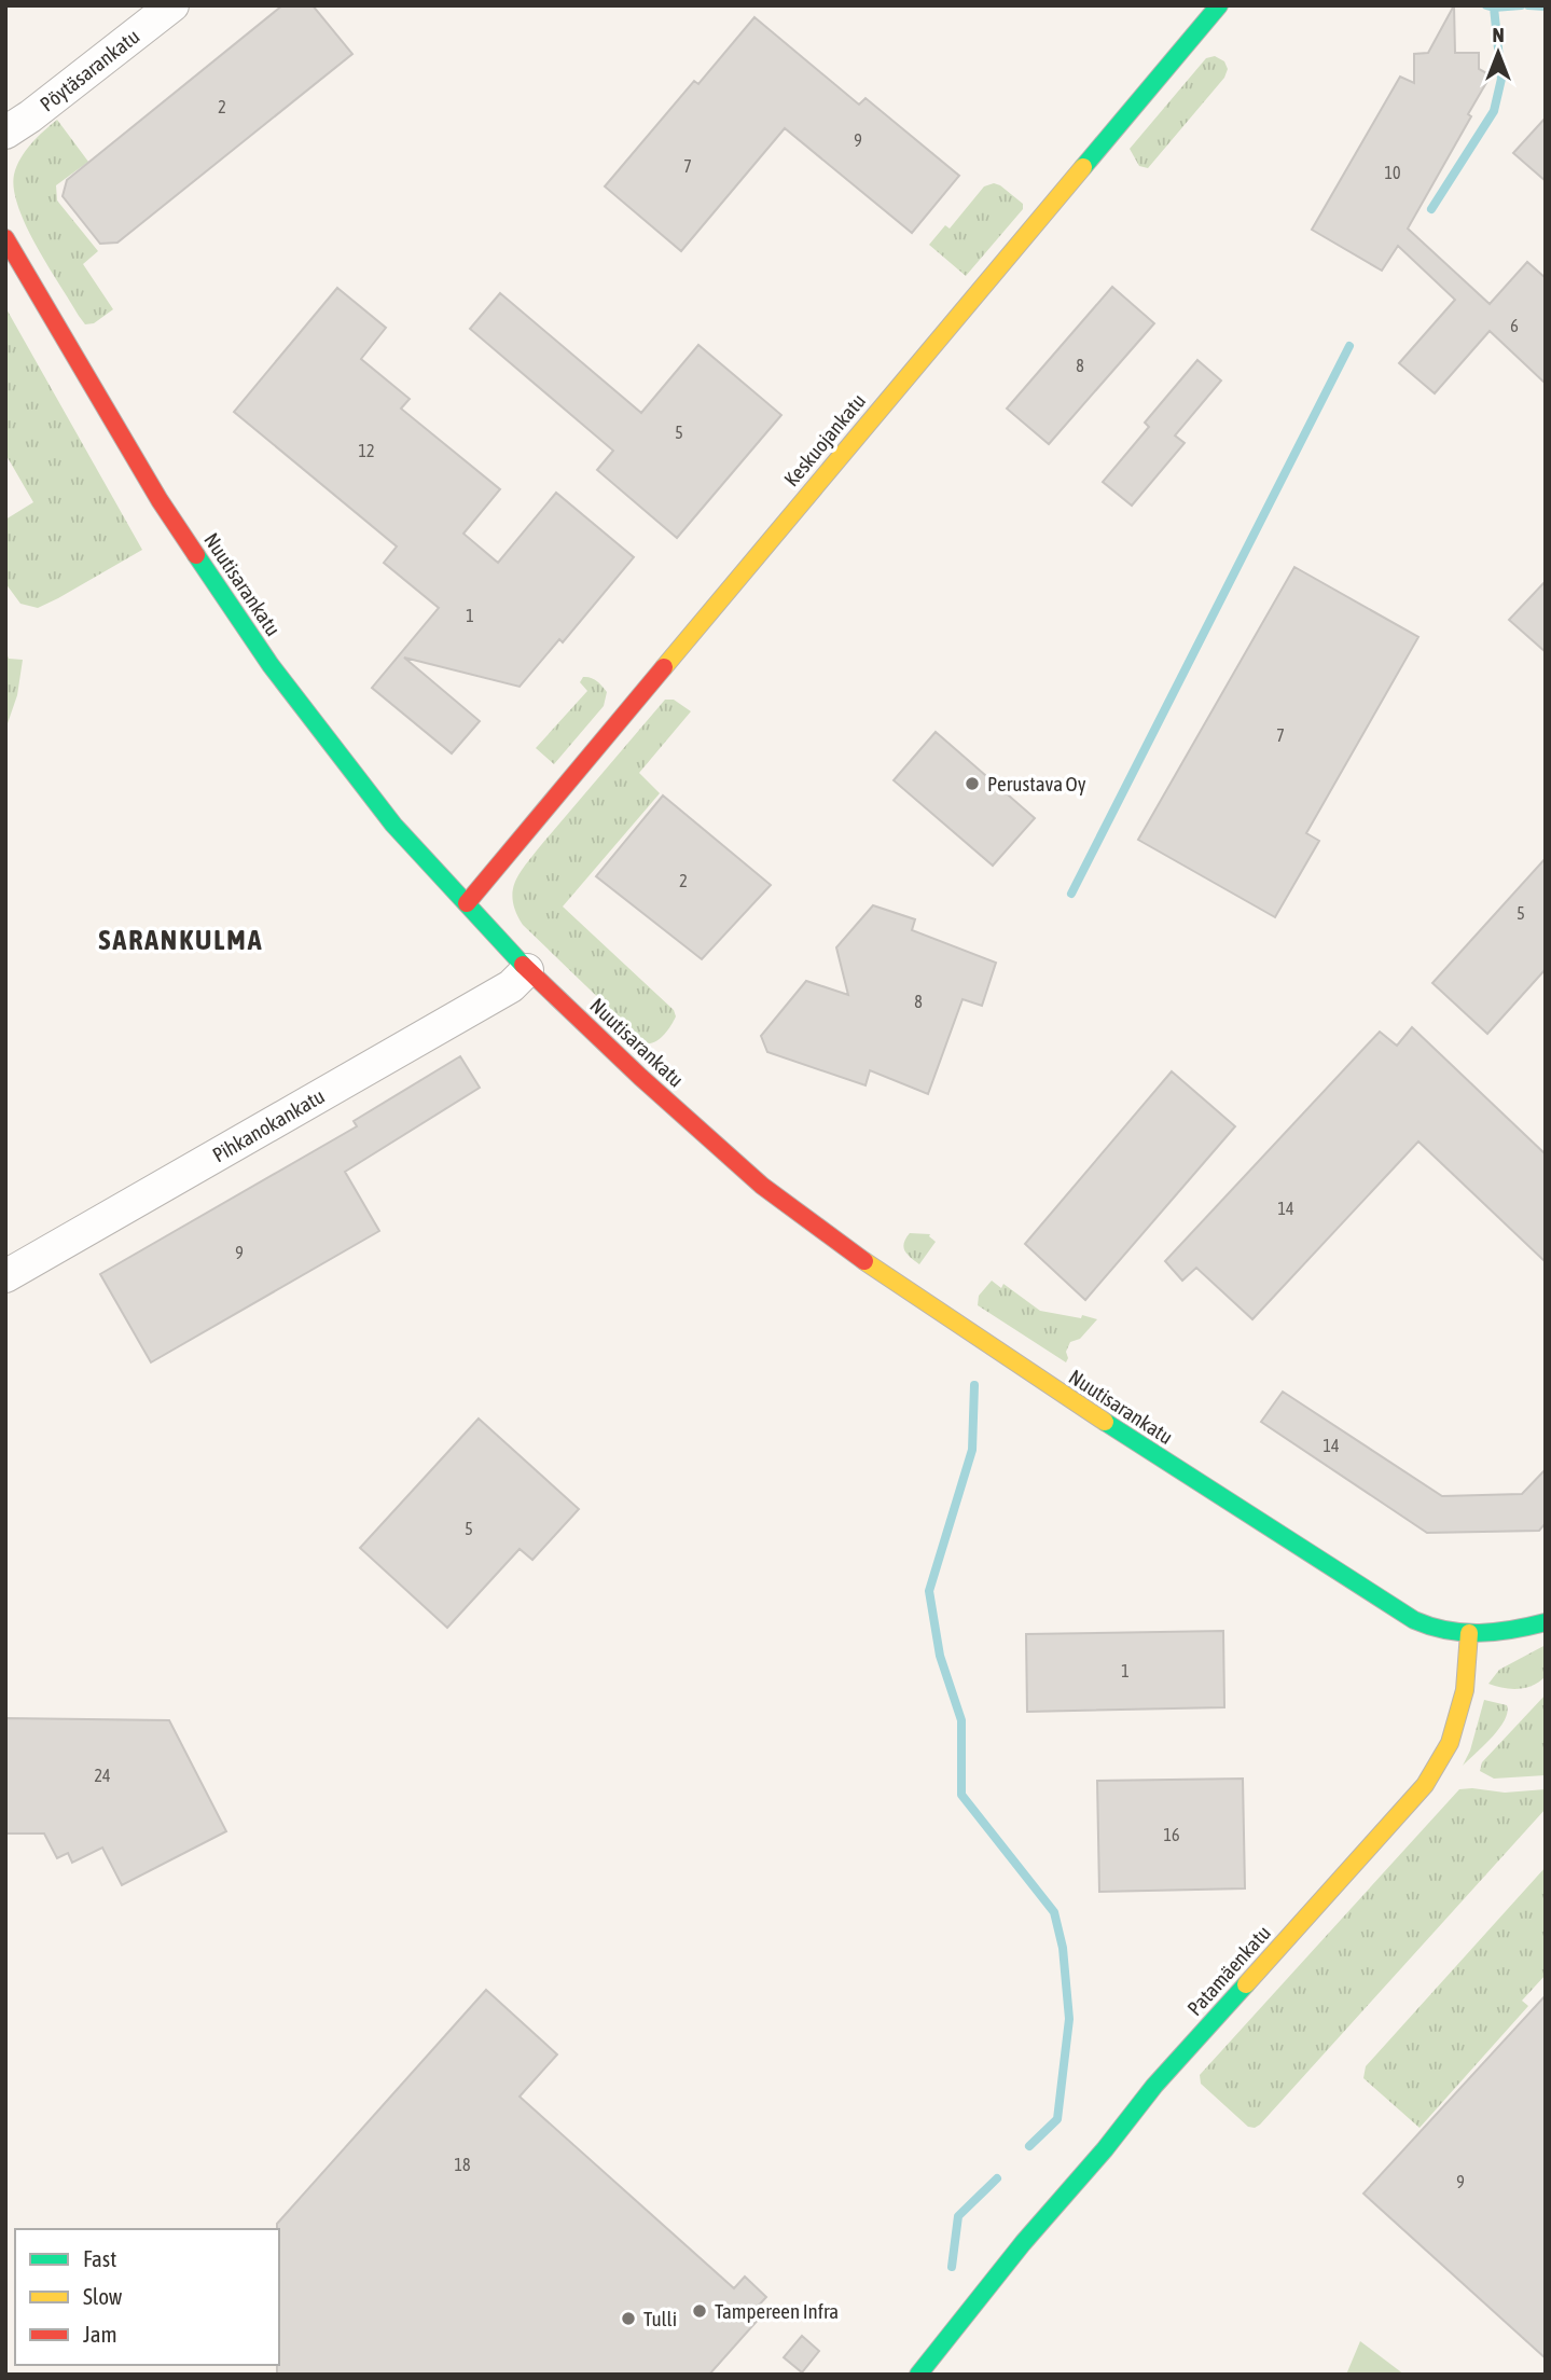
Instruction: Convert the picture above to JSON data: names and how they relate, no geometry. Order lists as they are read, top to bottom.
{
  "streets": {
    "main road": ["Keskuojankatu", "Nuutisarankatu", "Patamäenkatu"],
    "street": ["Pöytäsarankatu", "Pihkanokankatu"]
  },
  "crossings": [
    ["Keskuojankatu", "Nuutisarankatu"],
    ["Nuutisarankatu", "Pihkanokankatu"],
    ["Nuutisarankatu", "Patamäenkatu"]
  ],
  "districts": ["SARANKULMA"],
  "places": ["Perustava Oy", "Tampereen Infra", "Tulli"],
  "house_numbers": [
    "2",
    "9",
    "7",
    "10",
    "6",
    "8",
    "5",
    "12",
    "1",
    "7",
    "2",
    "5",
    "8",
    "14",
    "9",
    "14",
    "5",
    "1",
    "24",
    "16",
    "18",
    "9"
  ],
  "legend": ["Fast", "Slow", "Jam"],
  "north": "top"
}
